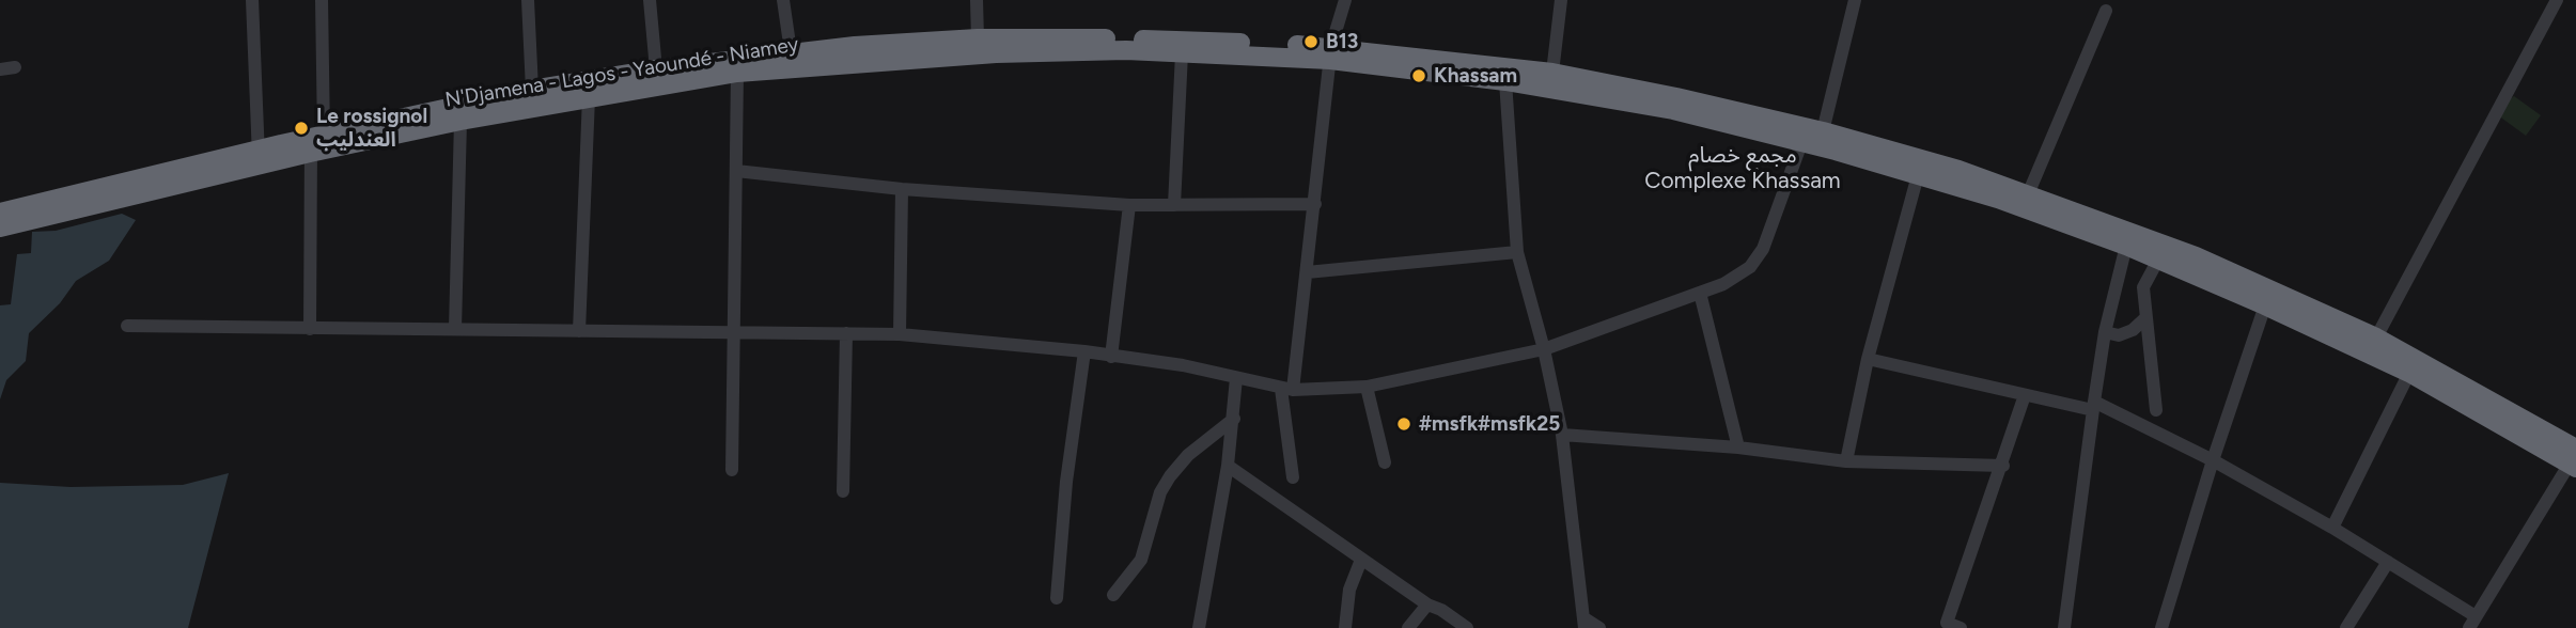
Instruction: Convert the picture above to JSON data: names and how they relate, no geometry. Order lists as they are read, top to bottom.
{
  "streets": {
    "highway": ["N'Djamena - Lagos - Yaoundé - Niamey"]
  },
  "districts": ["مجمع خصام Complexe Khassam"],
  "places": [
    "B13",
    "Khassam",
    "Le rossignol العندليب",
    "#msfk#msfk25"
  ]
}
